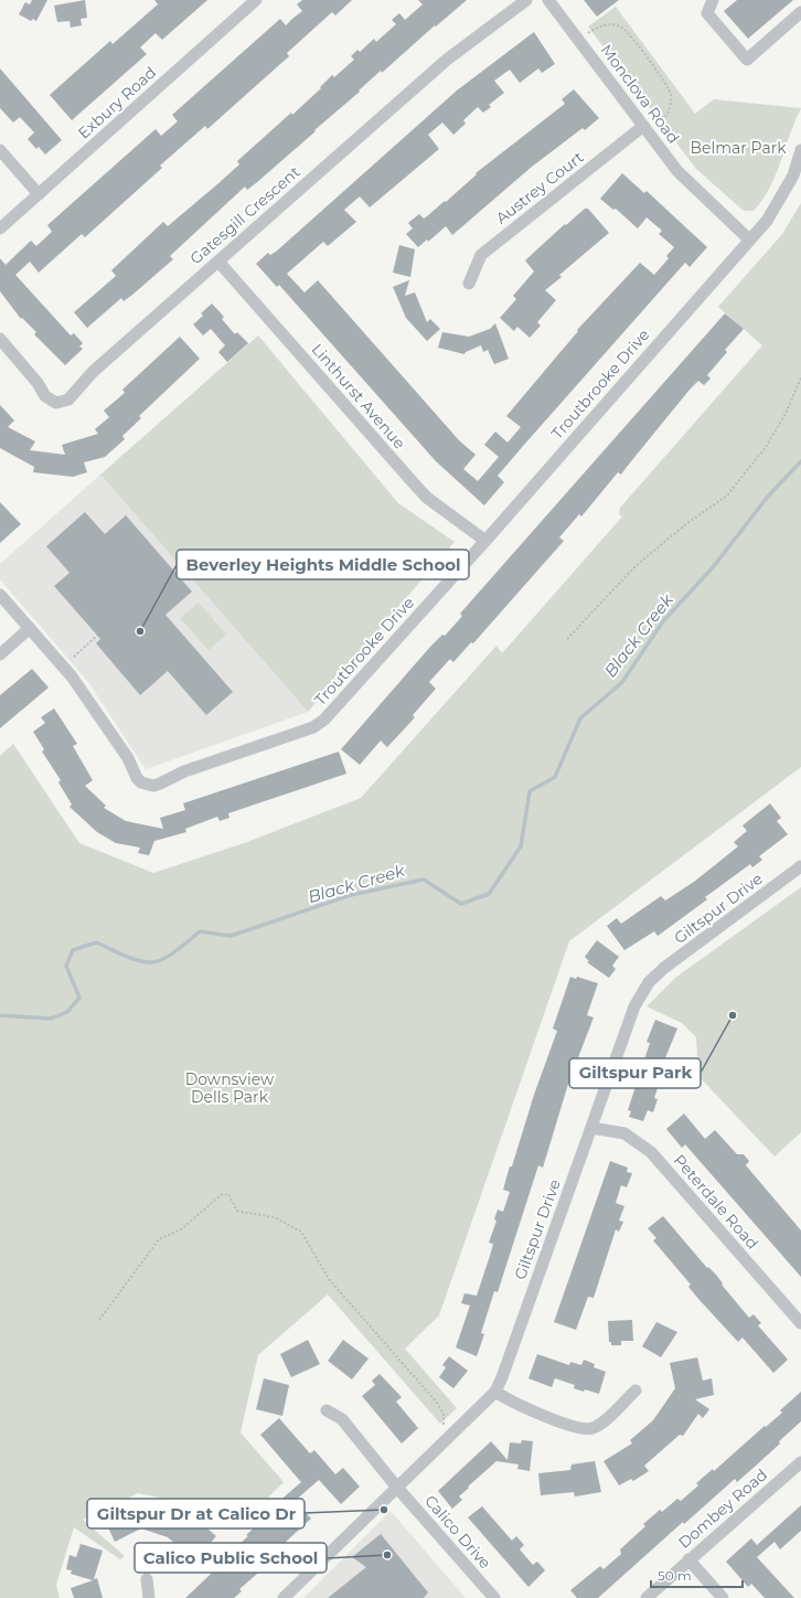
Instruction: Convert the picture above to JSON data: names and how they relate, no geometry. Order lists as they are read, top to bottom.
{
  "streets": {
    "street": [
      "Monclova Road",
      "Exbury Road",
      "Austrey Court",
      "Gatesgill Crescent",
      "Troutbrooke Drive",
      "Linthurst Avenue",
      "Giltspur Drive",
      "Peterdale Road",
      "Dombey Road",
      "Calico Drive"
    ]
  },
  "crossings": [
    ["Monclova Road", "Austrey Court"],
    ["Monclova Road", "Troutbrooke Drive"],
    ["Gatesgill Crescent", "Linthurst Avenue"],
    ["Troutbrooke Drive", "Linthurst Avenue"],
    ["Giltspur Drive", "Peterdale Road"],
    ["Giltspur Drive", "Calico Drive"]
  ],
  "water": ["Black Creek"],
  "parks": ["Belmar Park", "Downsview Dells Park"],
  "places": [
    "Beverley Heights Middle School",
    "Giltspur Park",
    "Giltspur Dr at Calico Dr",
    "Calico Public School"
  ],
  "scale_bar": "50 m"
}
